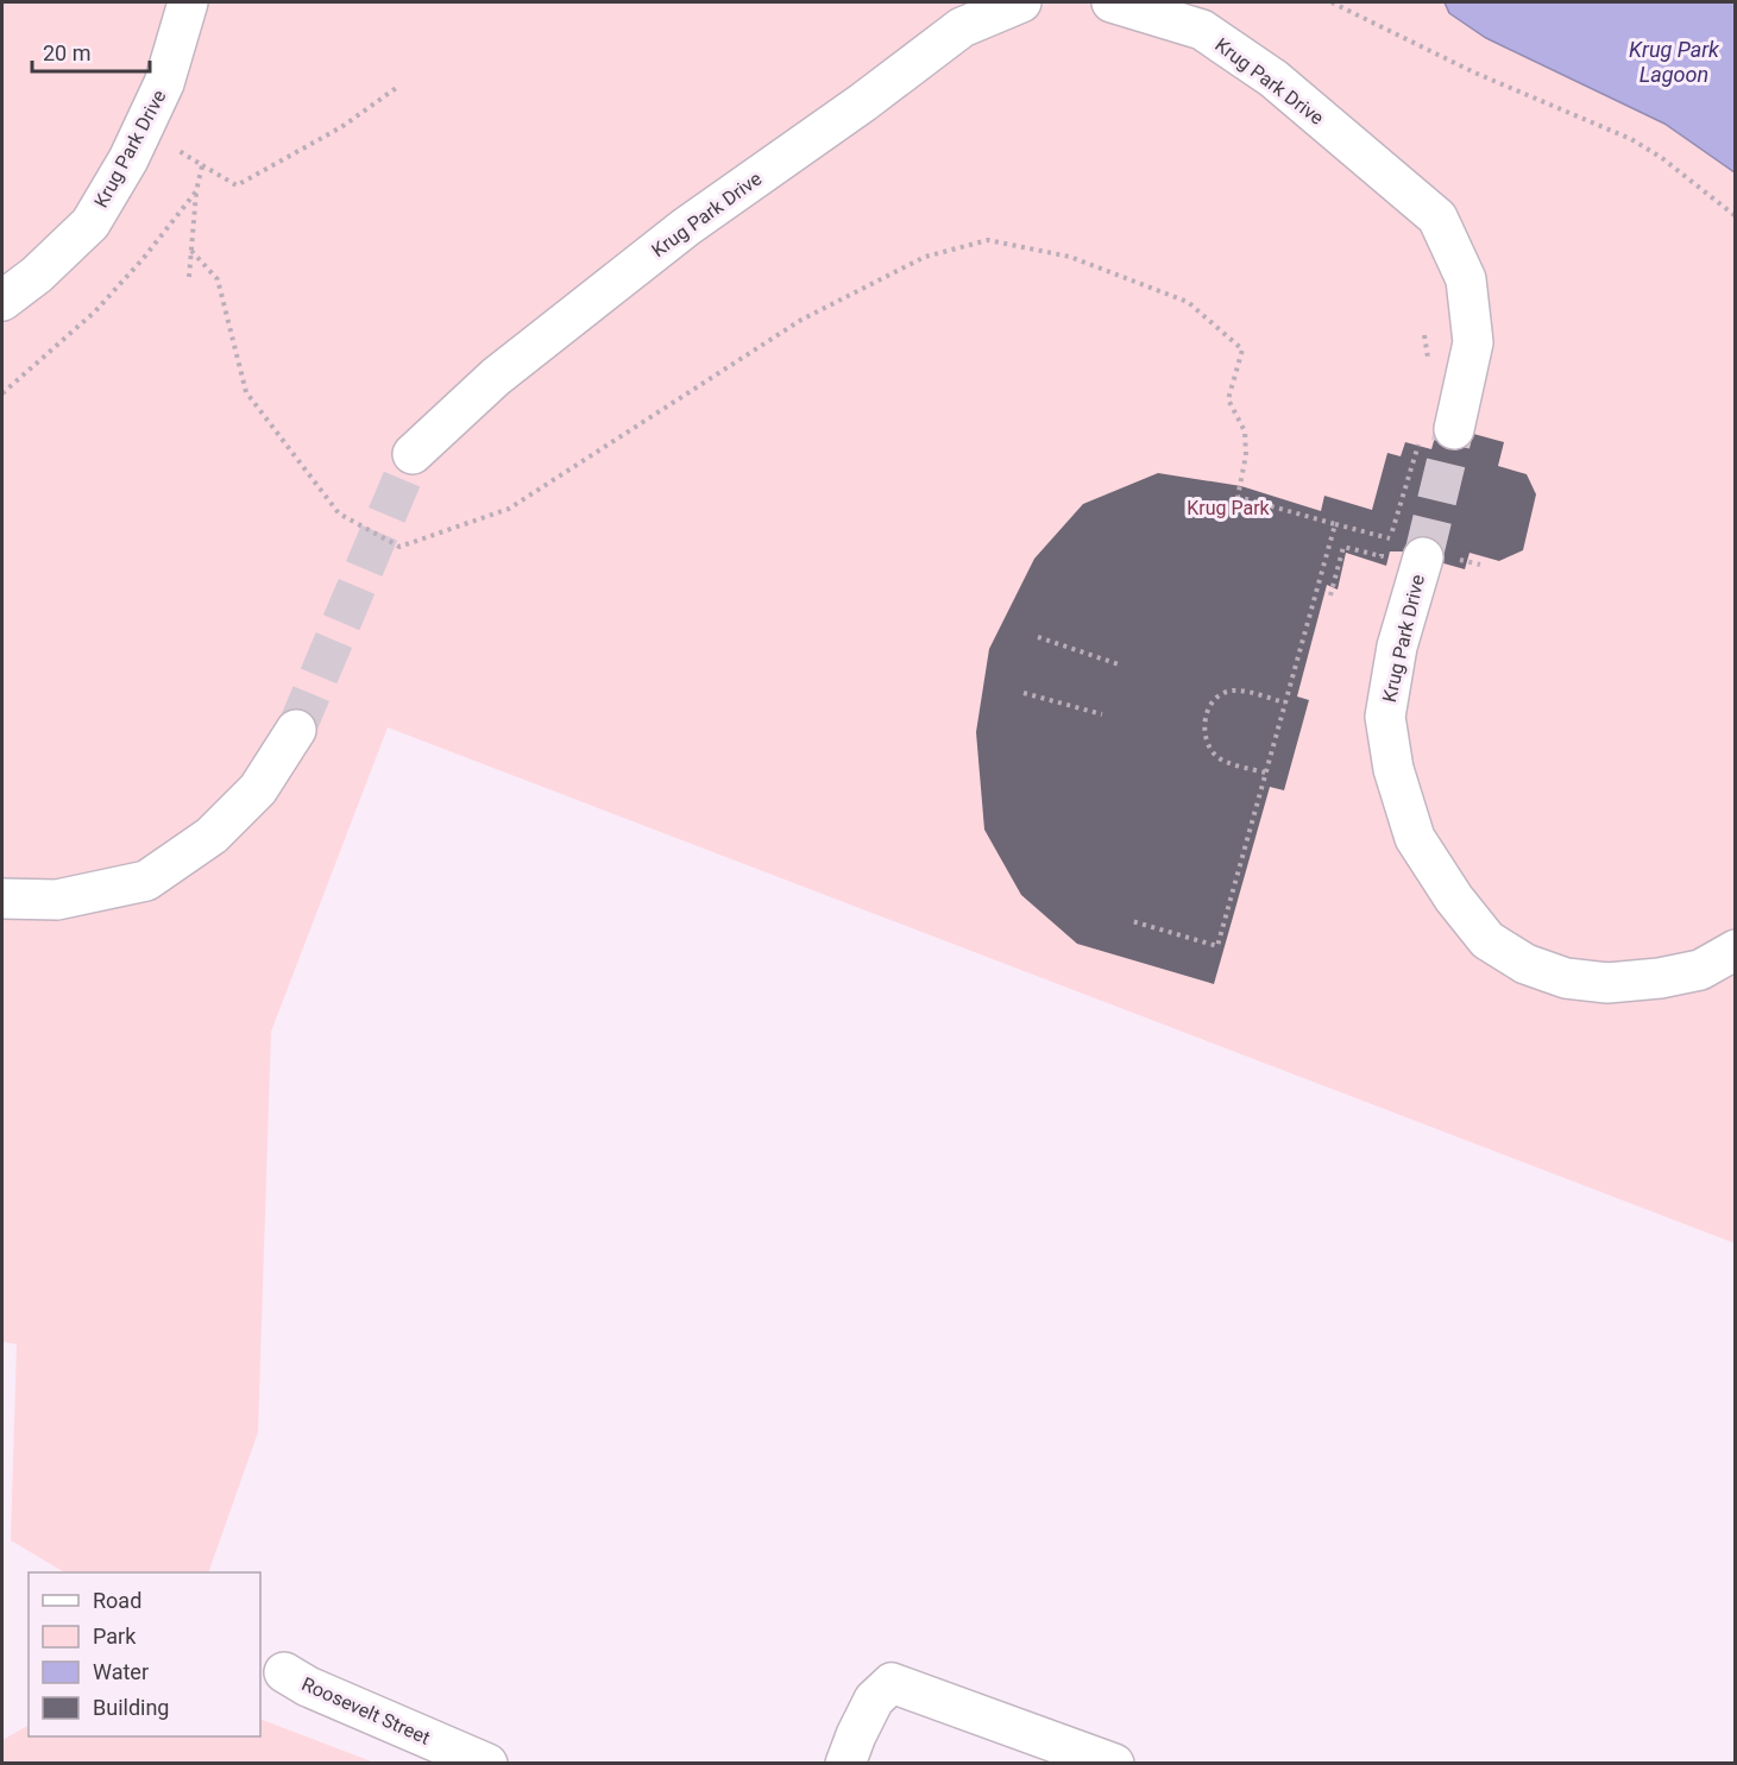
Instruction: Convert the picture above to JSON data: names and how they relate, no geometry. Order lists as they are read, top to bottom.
{
  "streets": {
    "lane": ["Krug Park Drive", "Roosevelt Street"]
  },
  "water": ["Krug Park Lagoon"],
  "parks": ["Krug Park"],
  "legend": [
    "Road",
    "Park",
    "Water",
    "Building"
  ],
  "scale_bar": "20 m"
}
